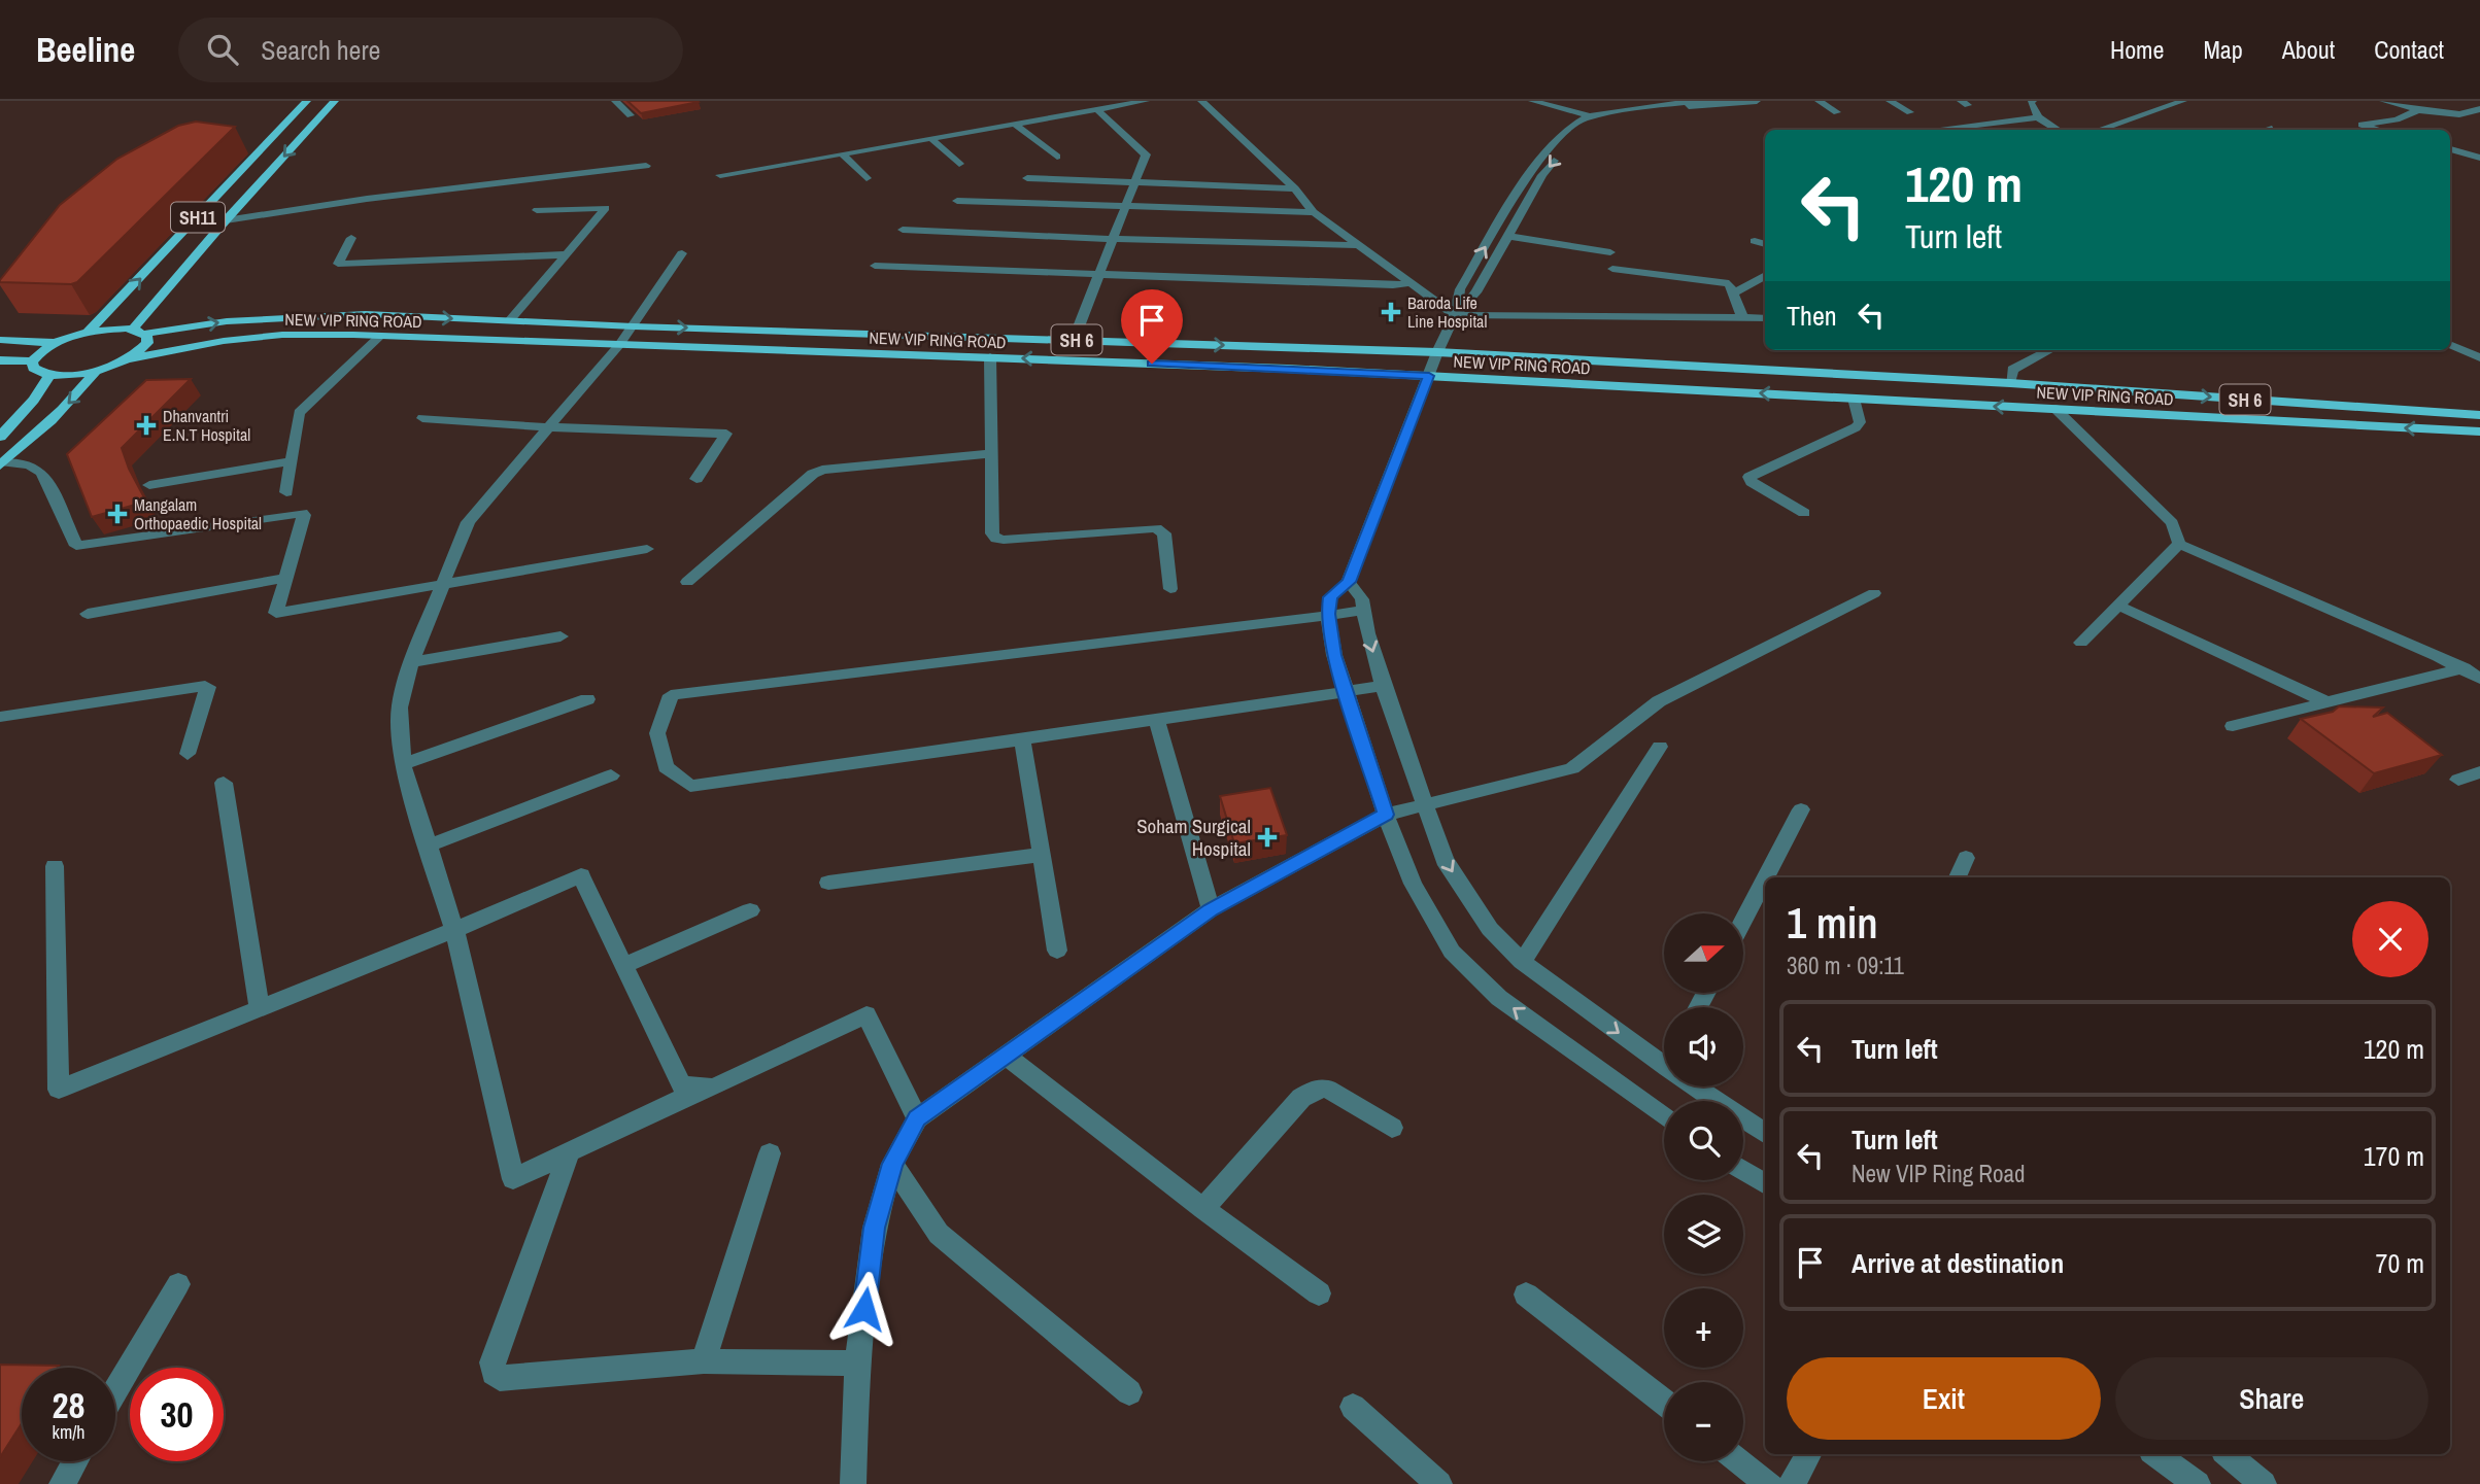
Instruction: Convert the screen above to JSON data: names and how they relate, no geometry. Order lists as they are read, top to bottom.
{
  "streets": {
    "main road": ["SH11", "NEW VIP RING ROAD", "SH 6"]
  },
  "crossings": [
    ["SH11", "NEW VIP RING ROAD"]
  ],
  "places": {
    "health": [
      "Baroda Life Line Hospital",
      "Dhanvantri E.N.T Hospital",
      "Mangalam Orthopaedic Hospital",
      "Soham Surgical Hospital"
    ]
  },
  "north": "right",
  "page": {
    "header": "Beeline",
    "search": "Search here",
    "nav": [
      "Home",
      "Map",
      "About",
      "Contact"
    ],
    "turn": ["120 m", "Turn left"],
    "then": "Then",
    "heading": ["1 min", "360 m · 09:11"],
    "map_buttons": ["+", "−"],
    "list": [
      {
        "name": "Turn left",
        "value": "120 m"
      },
      {
        "name": "Turn left",
        "note": "New VIP Ring Road",
        "value": "170 m"
      },
      {
        "name": "Arrive at destination",
        "value": "70 m"
      }
    ],
    "buttons": ["Exit", "Share"],
    "speed": "28 km/h",
    "limit": "30"
  }
}
